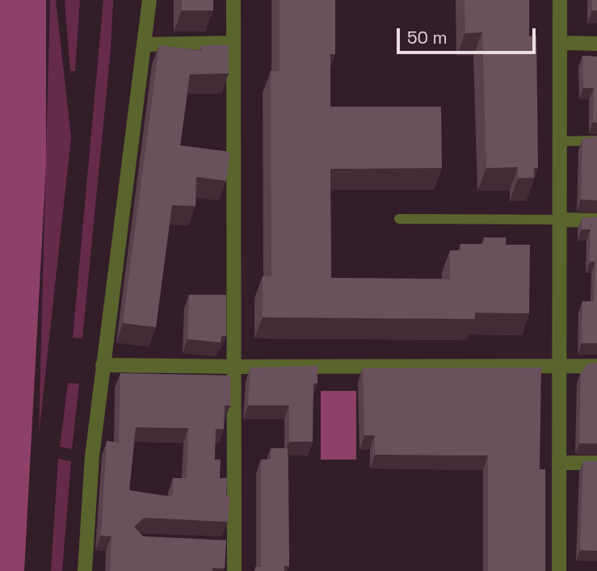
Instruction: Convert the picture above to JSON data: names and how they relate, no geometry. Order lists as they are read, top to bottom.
{
  "scale_bar": "50 m"
}
